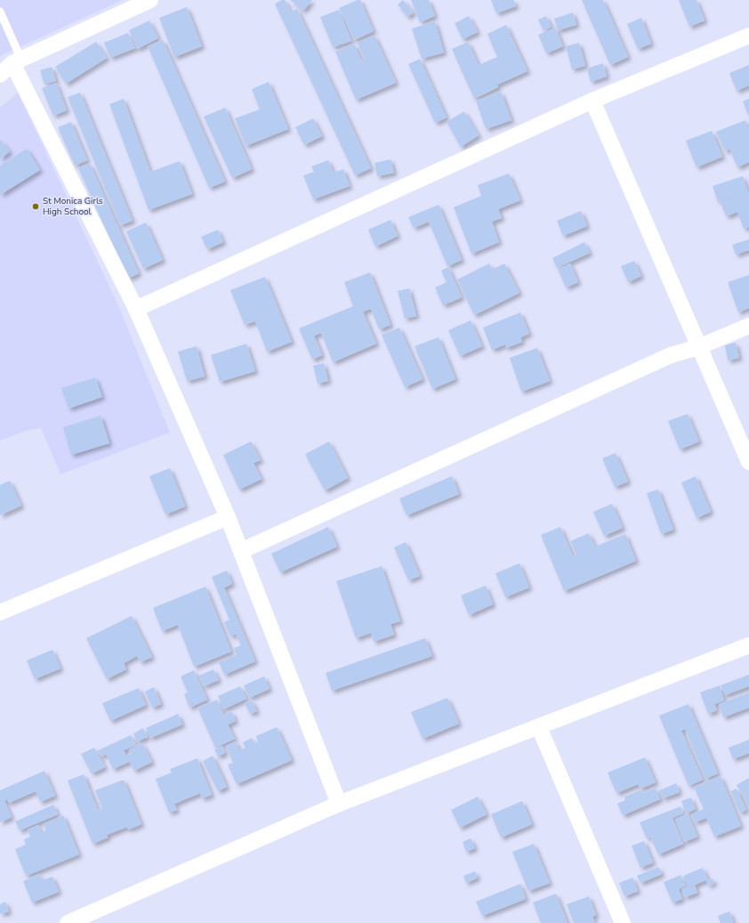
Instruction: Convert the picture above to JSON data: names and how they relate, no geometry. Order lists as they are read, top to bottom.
{
  "places": ["St Monica Girls High School"]
}
